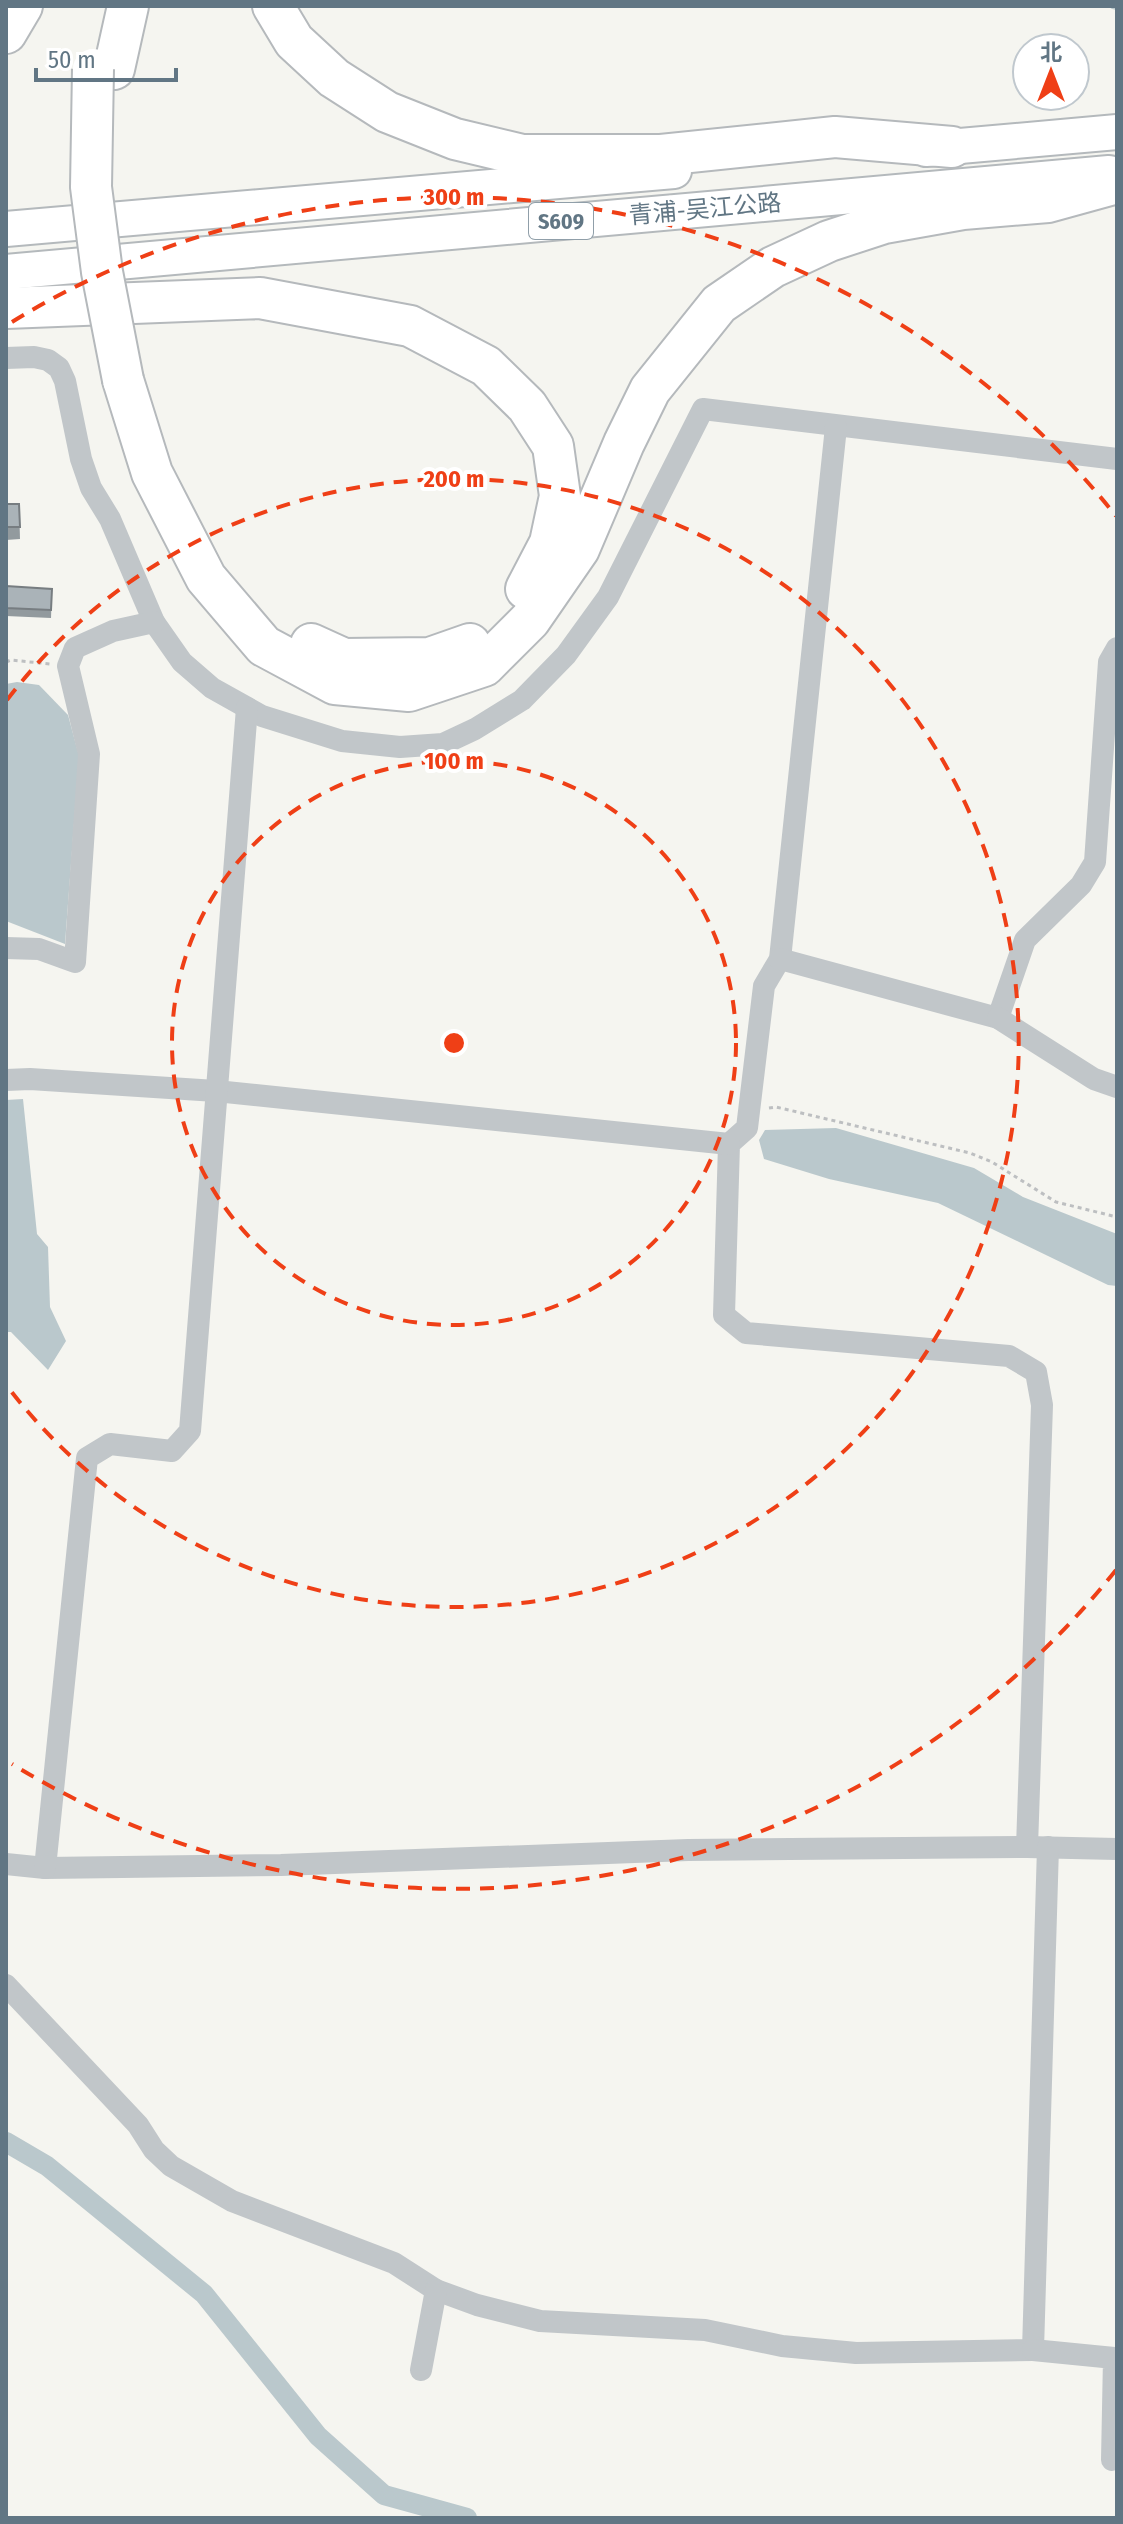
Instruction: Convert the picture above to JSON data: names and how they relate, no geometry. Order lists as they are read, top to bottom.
{
  "streets": {
    "main road": ["青浦-吴江公路", "S609"]
  },
  "scale_bar": "50 m",
  "north": "top",
  "rings": ["300 m", "200 m", "100 m"]
}
